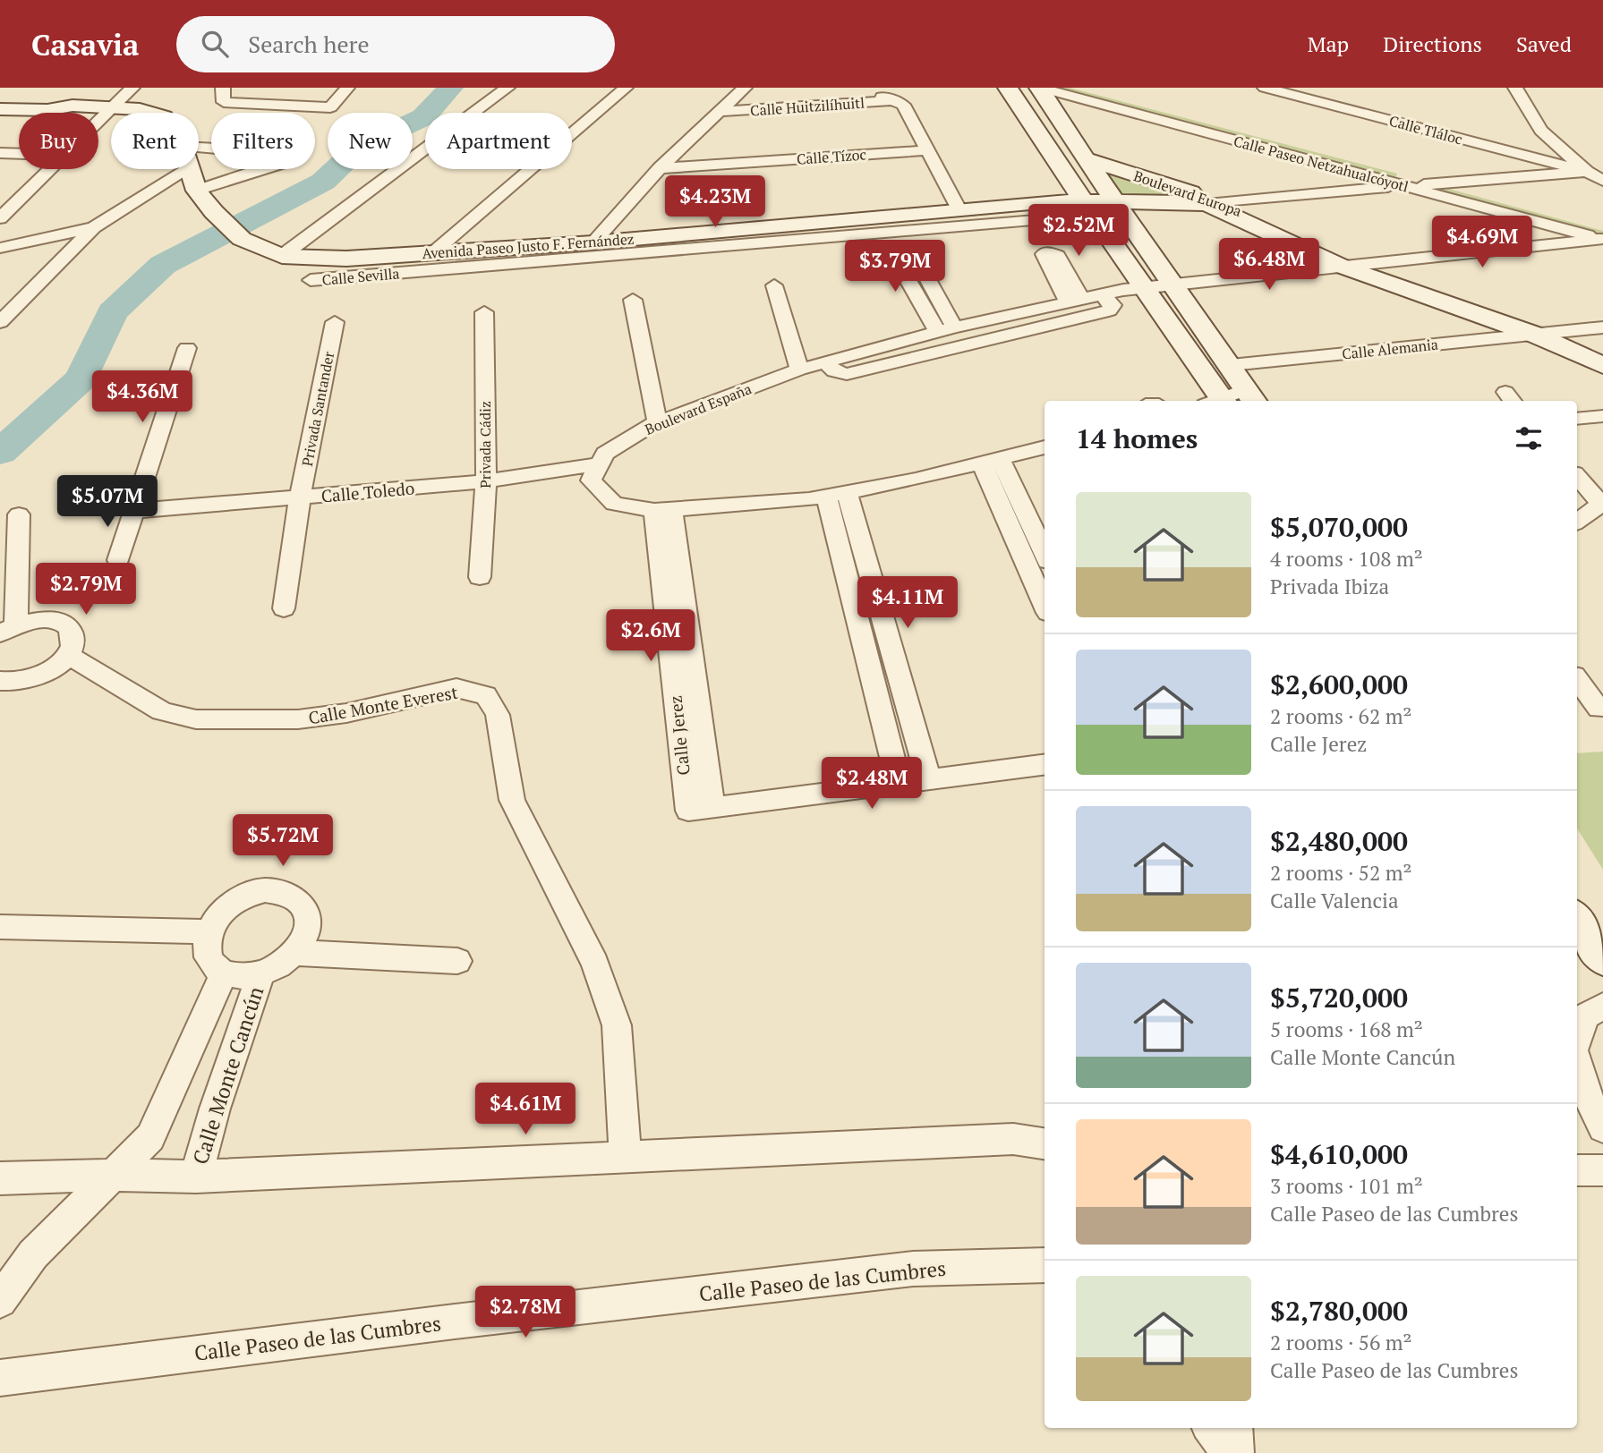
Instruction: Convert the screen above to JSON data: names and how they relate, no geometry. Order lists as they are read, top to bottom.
{
  "streets": {
    "street": [
      "Calle Huitzilíhuitl",
      "Calle Tláloc",
      "Calle Tízoc",
      "Calle Paseo Netzahualcóyotl",
      "Boulevard Europa",
      "Avenida Paseo Justo F. Fernández",
      "Calle Sevilla",
      "Calle Alemania",
      "Privada Santander",
      "Boulevard España",
      "Privada Cádiz",
      "Calle Toledo",
      "Calle Monte Everest",
      "Calle Jerez",
      "Calle Monte Cancún",
      "Calle Paseo de las Cumbres"
    ]
  },
  "crossings": [
    ["Calle Paseo Netzahualcóyotl", "Boulevard España"],
    ["Boulevard Europa", "Avenida Paseo Justo F. Fernández"],
    ["Boulevard Europa", "Calle Alemania"],
    ["Boulevard Europa", "Boulevard España"],
    ["Avenida Paseo Justo F. Fernández", "Calle Sevilla"],
    ["Privada Santander", "Calle Toledo"],
    ["Boulevard España", "Calle Toledo"],
    ["Privada Cádiz", "Calle Toledo"]
  ],
  "page": {
    "header": "Casavia",
    "search": "Search here",
    "nav": ["Map", "Directions", "Saved"],
    "chip": [
      "Buy",
      "Rent",
      "Filters",
      "New",
      "Apartment"
    ],
    "price": [
      "$4.23M",
      "$2.52M",
      "$4.69M",
      "$6.48M",
      "$3.79M",
      "$4.36M",
      "$5.07M",
      "$2.79M",
      "$4.11M",
      "$2.6M",
      "$2.48M",
      "$5.72M",
      "$4.61M",
      "$2.78M"
    ],
    "heading": "14 homes",
    "list": [
      {
        "name": "$5,070,000",
        "note": "4 rooms · 108 m² · Privada Ibiza"
      },
      {
        "name": "$2,600,000",
        "note": "2 rooms · 62 m² · Calle Jerez"
      },
      {
        "name": "$2,480,000",
        "note": "2 rooms · 52 m² · Calle Valencia"
      },
      {
        "name": "$5,720,000",
        "note": "5 rooms · 168 m² · Calle Monte Cancún"
      },
      {
        "name": "$4,610,000",
        "note": "3 rooms · 101 m² · Calle Paseo de las Cumbres"
      },
      {
        "name": "$2,780,000",
        "note": "2 rooms · 56 m² · Calle Paseo de las Cumbres"
      }
    ]
  }
}
